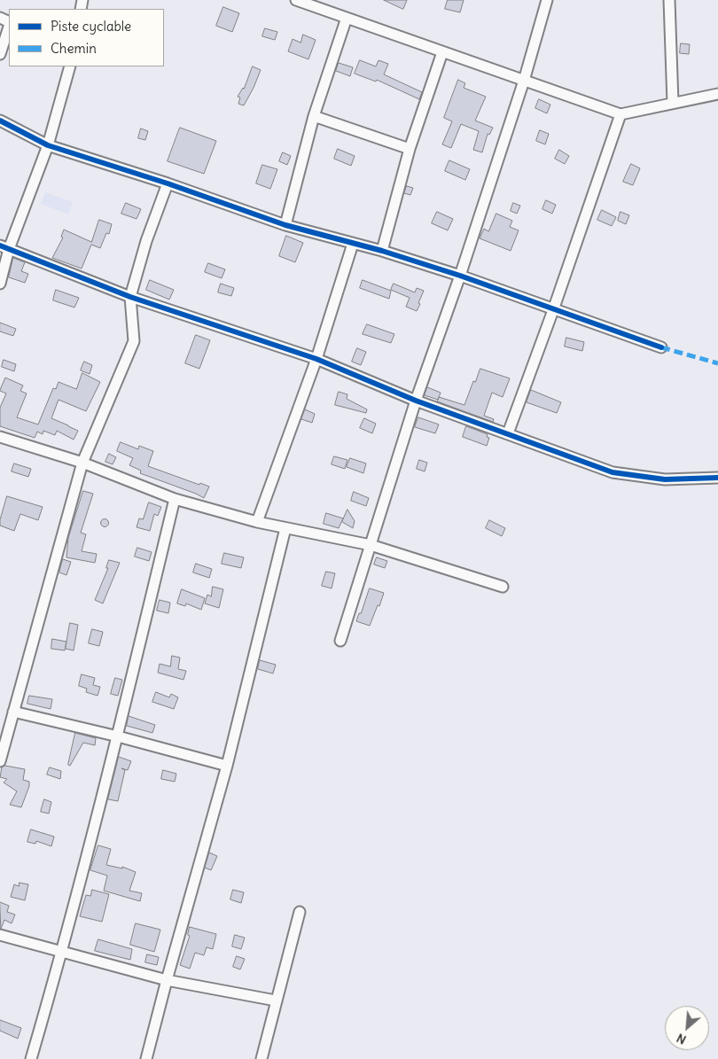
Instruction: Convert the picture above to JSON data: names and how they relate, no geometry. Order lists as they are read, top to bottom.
{
  "legend": ["Piste cyclable", "Chemin"],
  "north": "bottom left"
}
